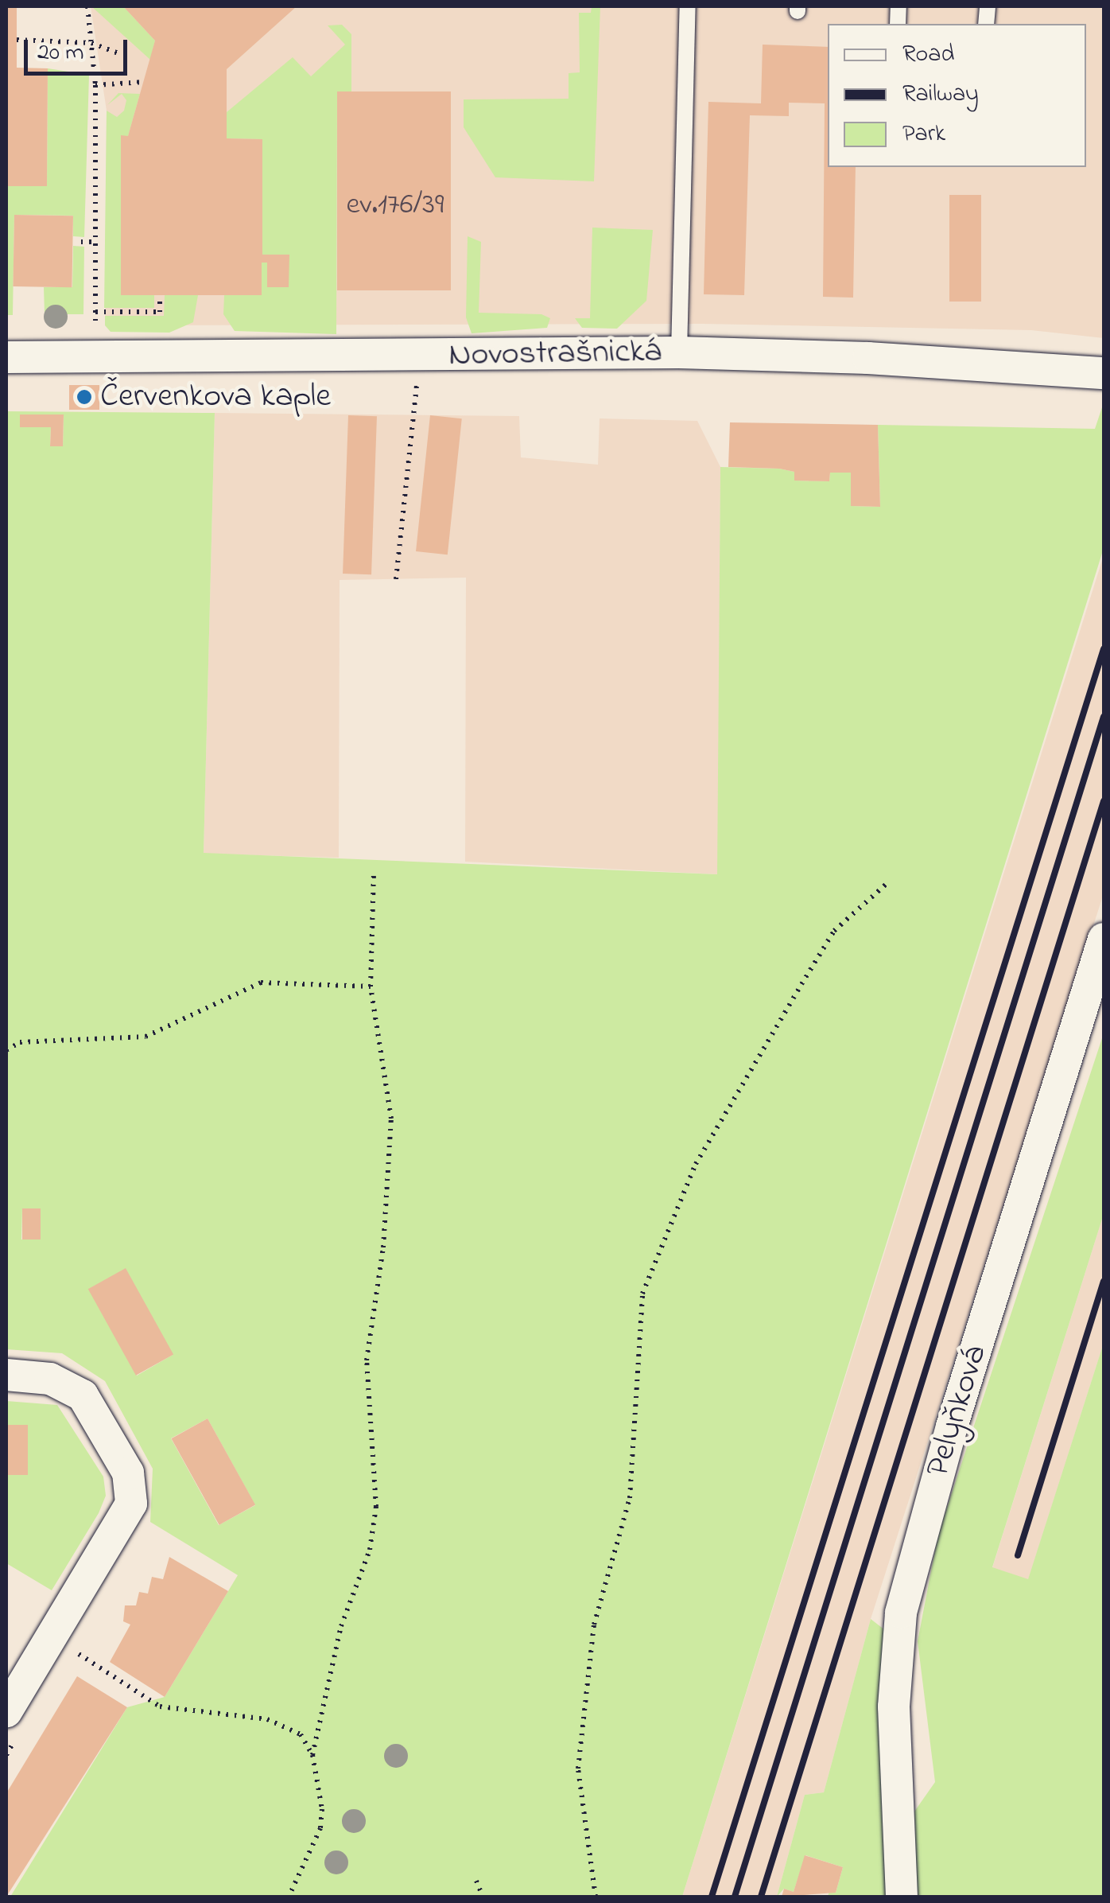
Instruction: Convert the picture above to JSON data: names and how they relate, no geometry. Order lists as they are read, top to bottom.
{
  "streets": {
    "street": ["Novostrašnická", "Pelyňková"]
  },
  "places": ["Červenkova kaple"],
  "house_numbers": ["ev.176/39"],
  "legend": ["Road", "Railway", "Park"],
  "scale_bar": "20 m"
}
